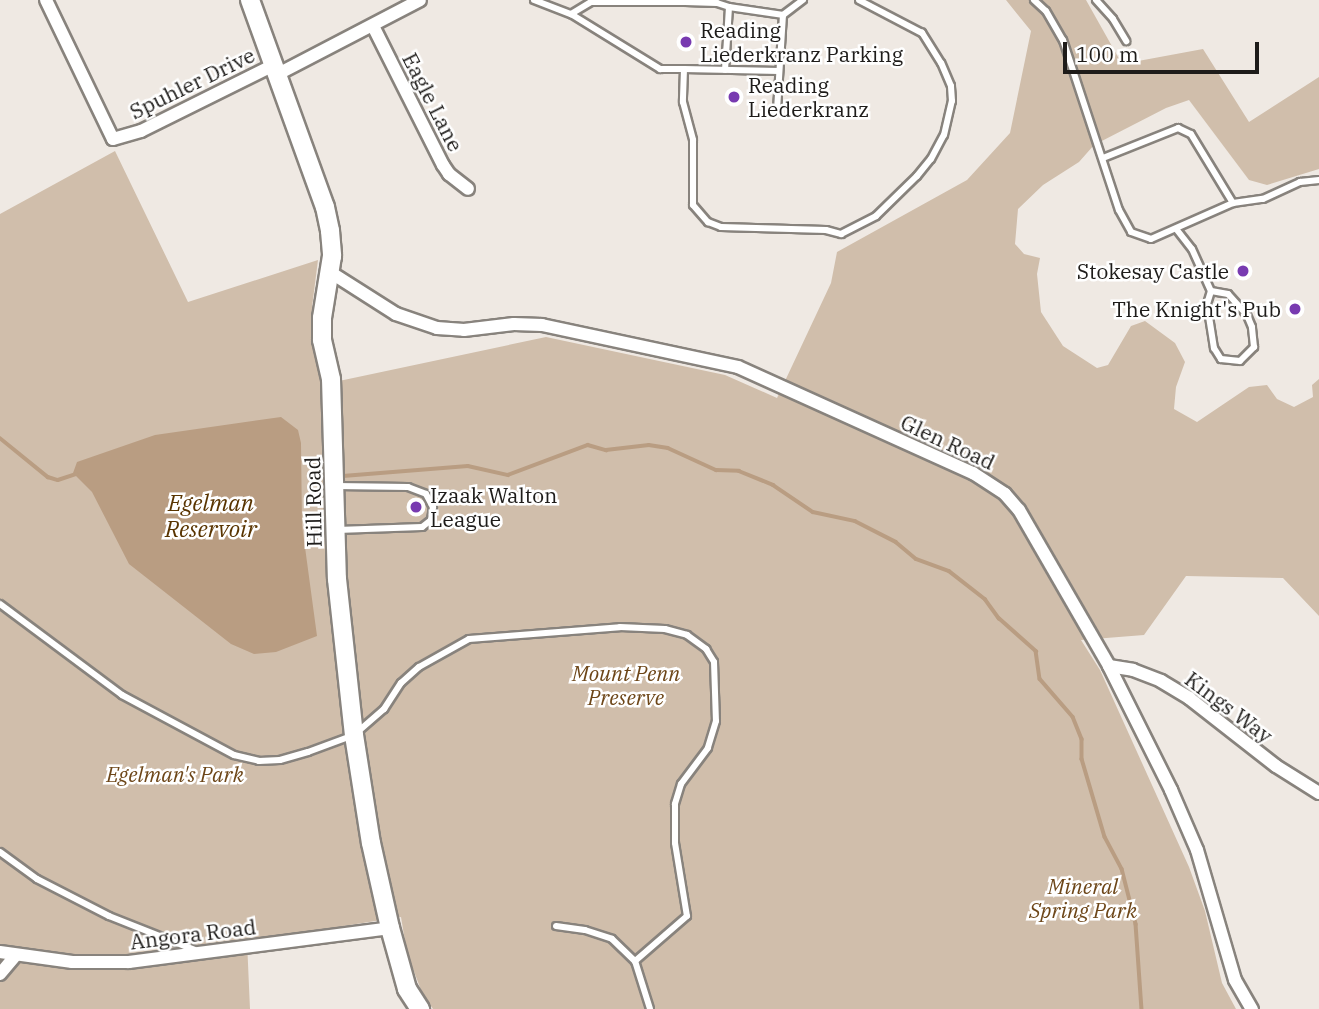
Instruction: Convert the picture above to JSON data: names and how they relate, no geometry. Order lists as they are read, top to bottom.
{
  "streets": {
    "street": [
      "Spuhler Drive",
      "Eagle Lane",
      "Glen Road",
      "Hill Road",
      "Kings Way",
      "Angora Road"
    ]
  },
  "crossings": [
    ["Spuhler Drive", "Hill Road"],
    ["Glen Road", "Hill Road"],
    ["Glen Road", "Kings Way"],
    ["Hill Road", "Angora Road"]
  ],
  "water": ["Egelman Reservoir"],
  "parks": ["Mount Penn Preserve", "Egelman's Park", "Mineral Spring Park"],
  "places": [
    "Reading Liederkranz Parking",
    "Reading Liederkranz",
    "Stokesay Castle",
    "The Knight's Pub",
    "Izaak Walton League"
  ],
  "scale_bar": "100 m"
}
